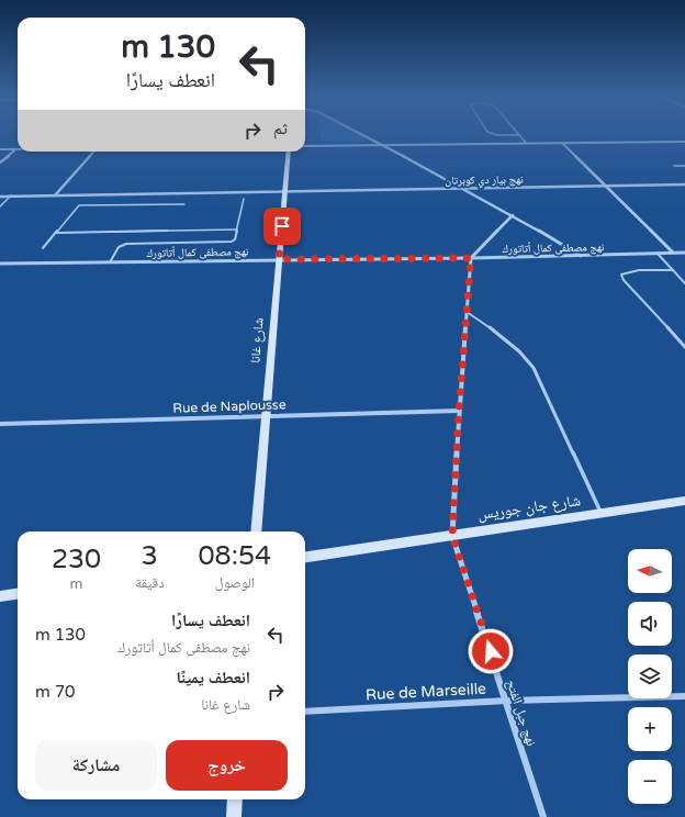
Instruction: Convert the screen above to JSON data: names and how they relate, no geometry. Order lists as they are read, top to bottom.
{
  "streets": {
    "main road": ["شارع غانا", "شارع جان جوريس"],
    "street": [
      "نهج بيار دي كوبرتان",
      "نهج مصطفى كمال أتاتورك",
      "Rue de Naplousse",
      "Rue de Marseille",
      "نهج جبل الفتح"
    ]
  },
  "crossings": [
    ["نهج بيار دي كوبرتان", "شارع غانا"],
    ["نهج مصطفى كمال أتاتورك", "شارع غانا"],
    ["نهج مصطفى كمال أتاتورك", "نهج جبل الفتح"],
    ["شارع غانا", "Rue de Naplousse"],
    ["Rue de Naplousse", "نهج جبل الفتح"],
    ["شارع جان جوريس", "نهج جبل الفتح"],
    ["Rue de Marseille", "نهج جبل الفتح"]
  ],
  "north": "left",
  "page": {
    "turn": ["130 m", "انعطف يسارًا"],
    "then": "ثم",
    "eta": [
      "08:54",
      "الوصول",
      "3",
      "دقيقة",
      "230",
      "m"
    ],
    "map_buttons": ["+", "−"],
    "list": [
      {
        "name": "انعطف يسارًا",
        "note": "نهج مصطفى كمال أتاتورك",
        "value": "130 m"
      },
      {
        "name": "انعطف يمينًا",
        "note": "شارع غانا",
        "value": "70 m"
      }
    ],
    "buttons": ["خروج", "مشاركة"]
  }
}
